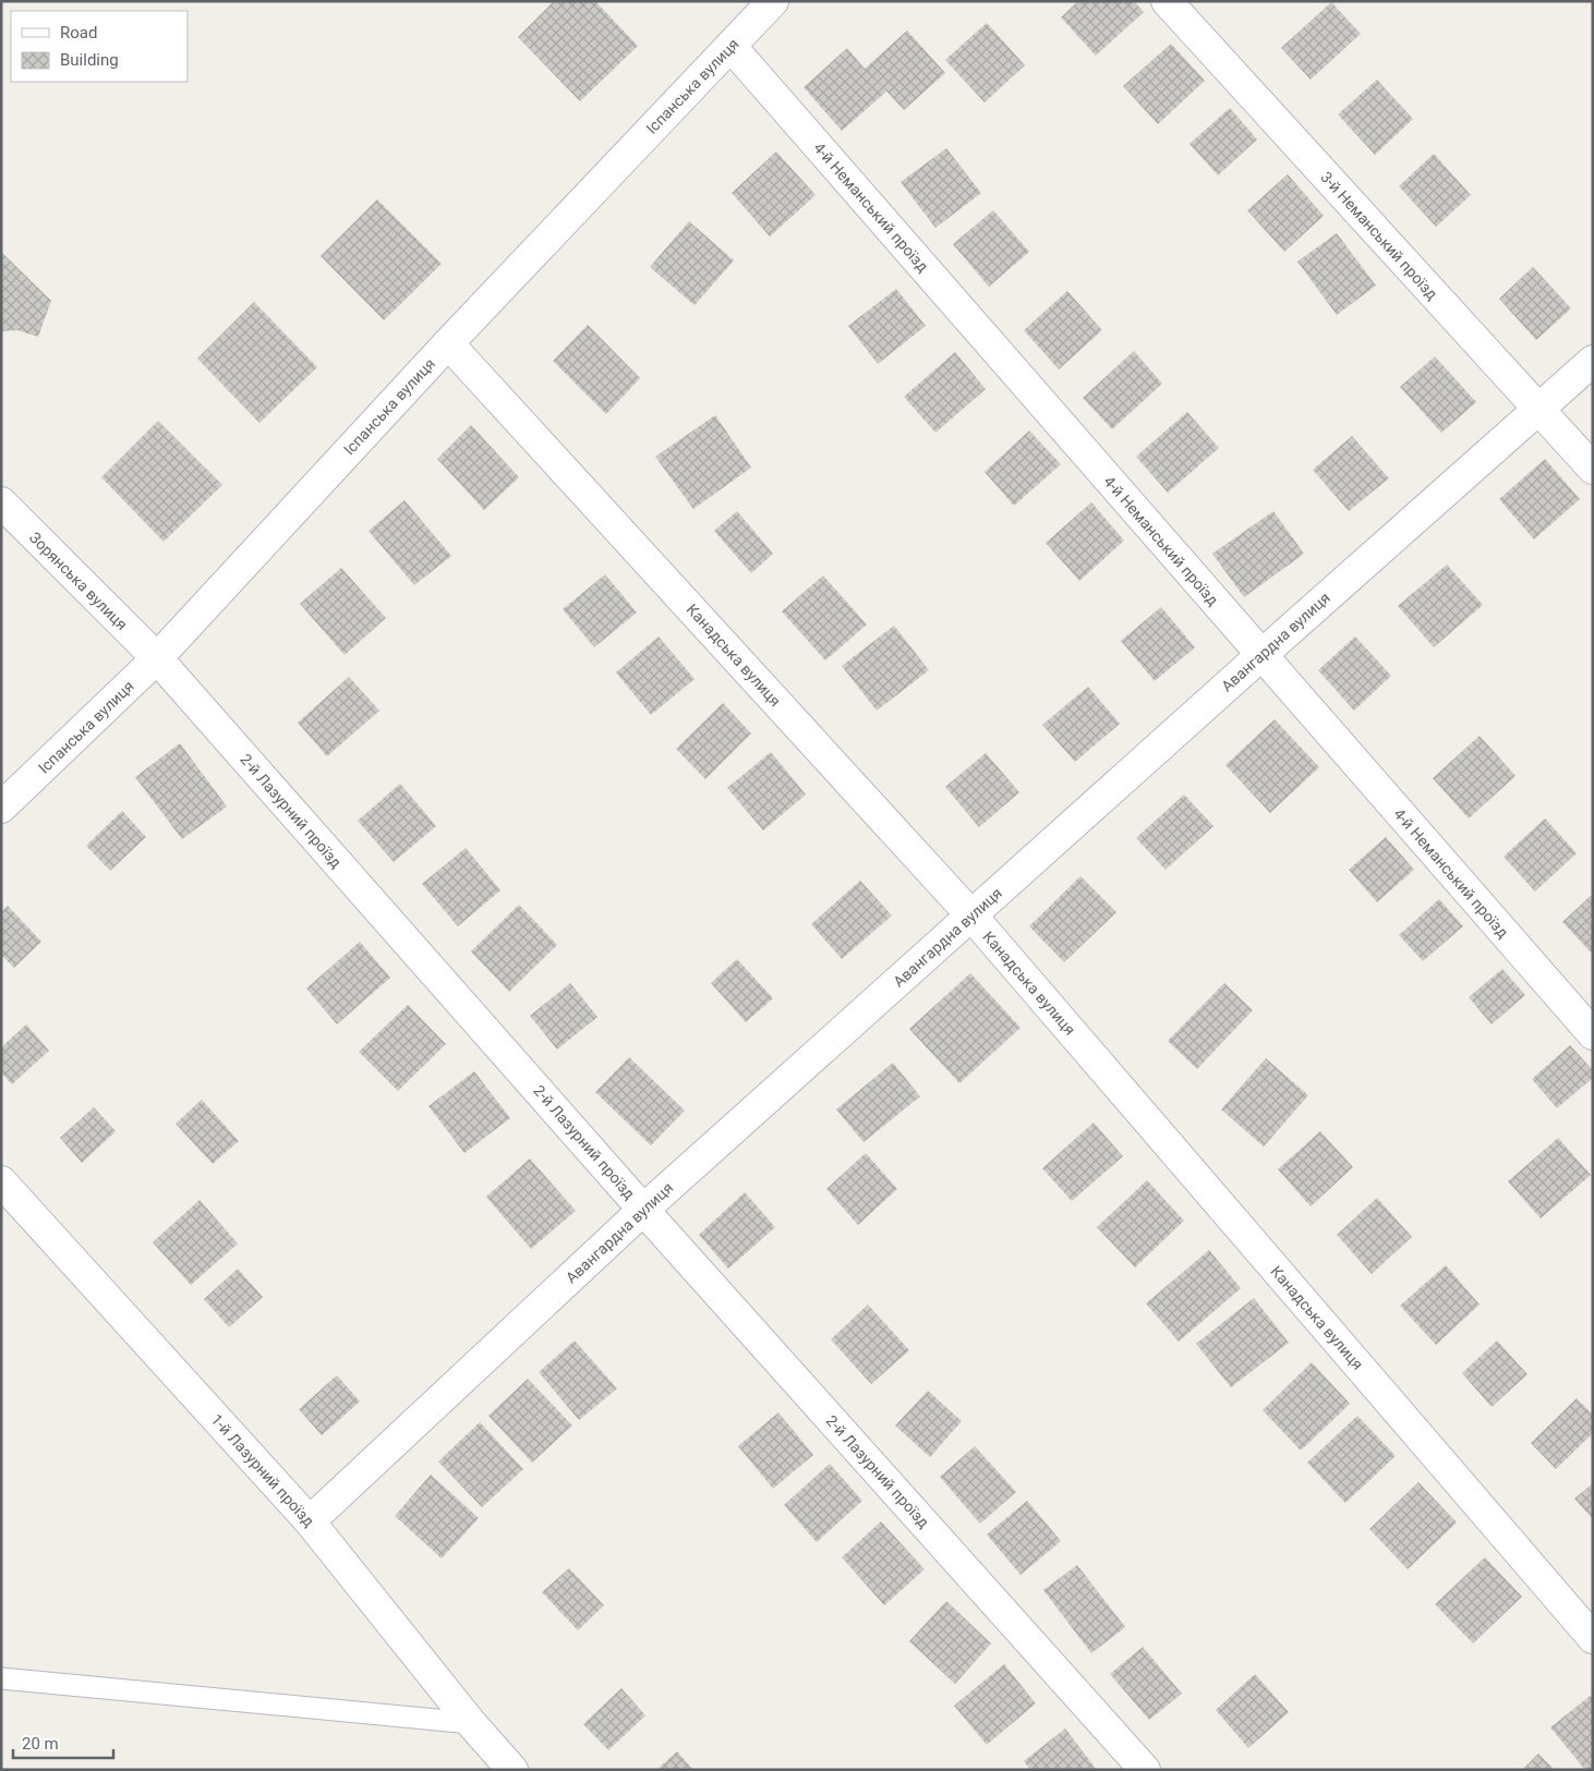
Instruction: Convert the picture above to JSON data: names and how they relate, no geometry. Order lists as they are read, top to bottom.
{
  "streets": {
    "street": [
      "Іспанська вулиця",
      "4-й Неманський проїзд",
      "3-й Неманський проїзд",
      "Зорянська вулиця",
      "Авангардна вулиця",
      "Канадська вулиця",
      "2-й Лазурний проїзд",
      "1-й Лазурний проїзд"
    ]
  },
  "crossings": [
    ["Іспанська вулиця", "4-й Неманський проїзд"],
    ["Іспанська вулиця", "Зорянська вулиця"],
    ["Іспанська вулиця", "Канадська вулиця"],
    ["Іспанська вулиця", "2-й Лазурний проїзд"],
    ["4-й Неманський проїзд", "Авангардна вулиця"],
    ["3-й Неманський проїзд", "Авангардна вулиця"],
    ["Зорянська вулиця", "2-й Лазурний проїзд"],
    ["Авангардна вулиця", "Канадська вулиця"],
    ["Авангардна вулиця", "2-й Лазурний проїзд"],
    ["Авангардна вулиця", "1-й Лазурний проїзд"]
  ],
  "legend": ["Road", "Building"],
  "scale_bar": "20 m"
}
